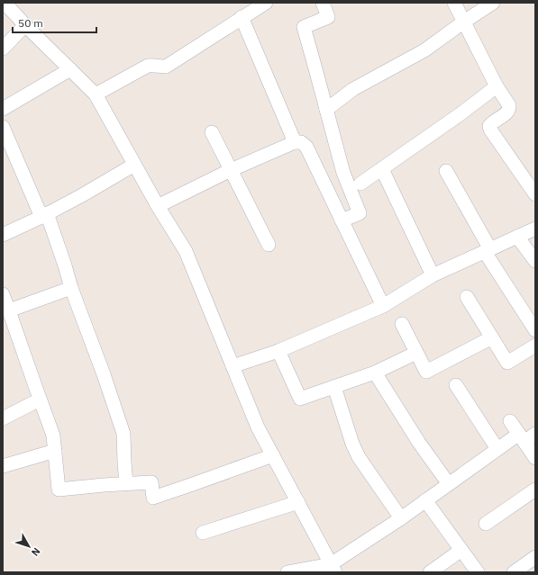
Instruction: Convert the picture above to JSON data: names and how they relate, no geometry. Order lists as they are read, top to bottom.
{
  "scale_bar": "50 m",
  "north": "bottom right"
}
